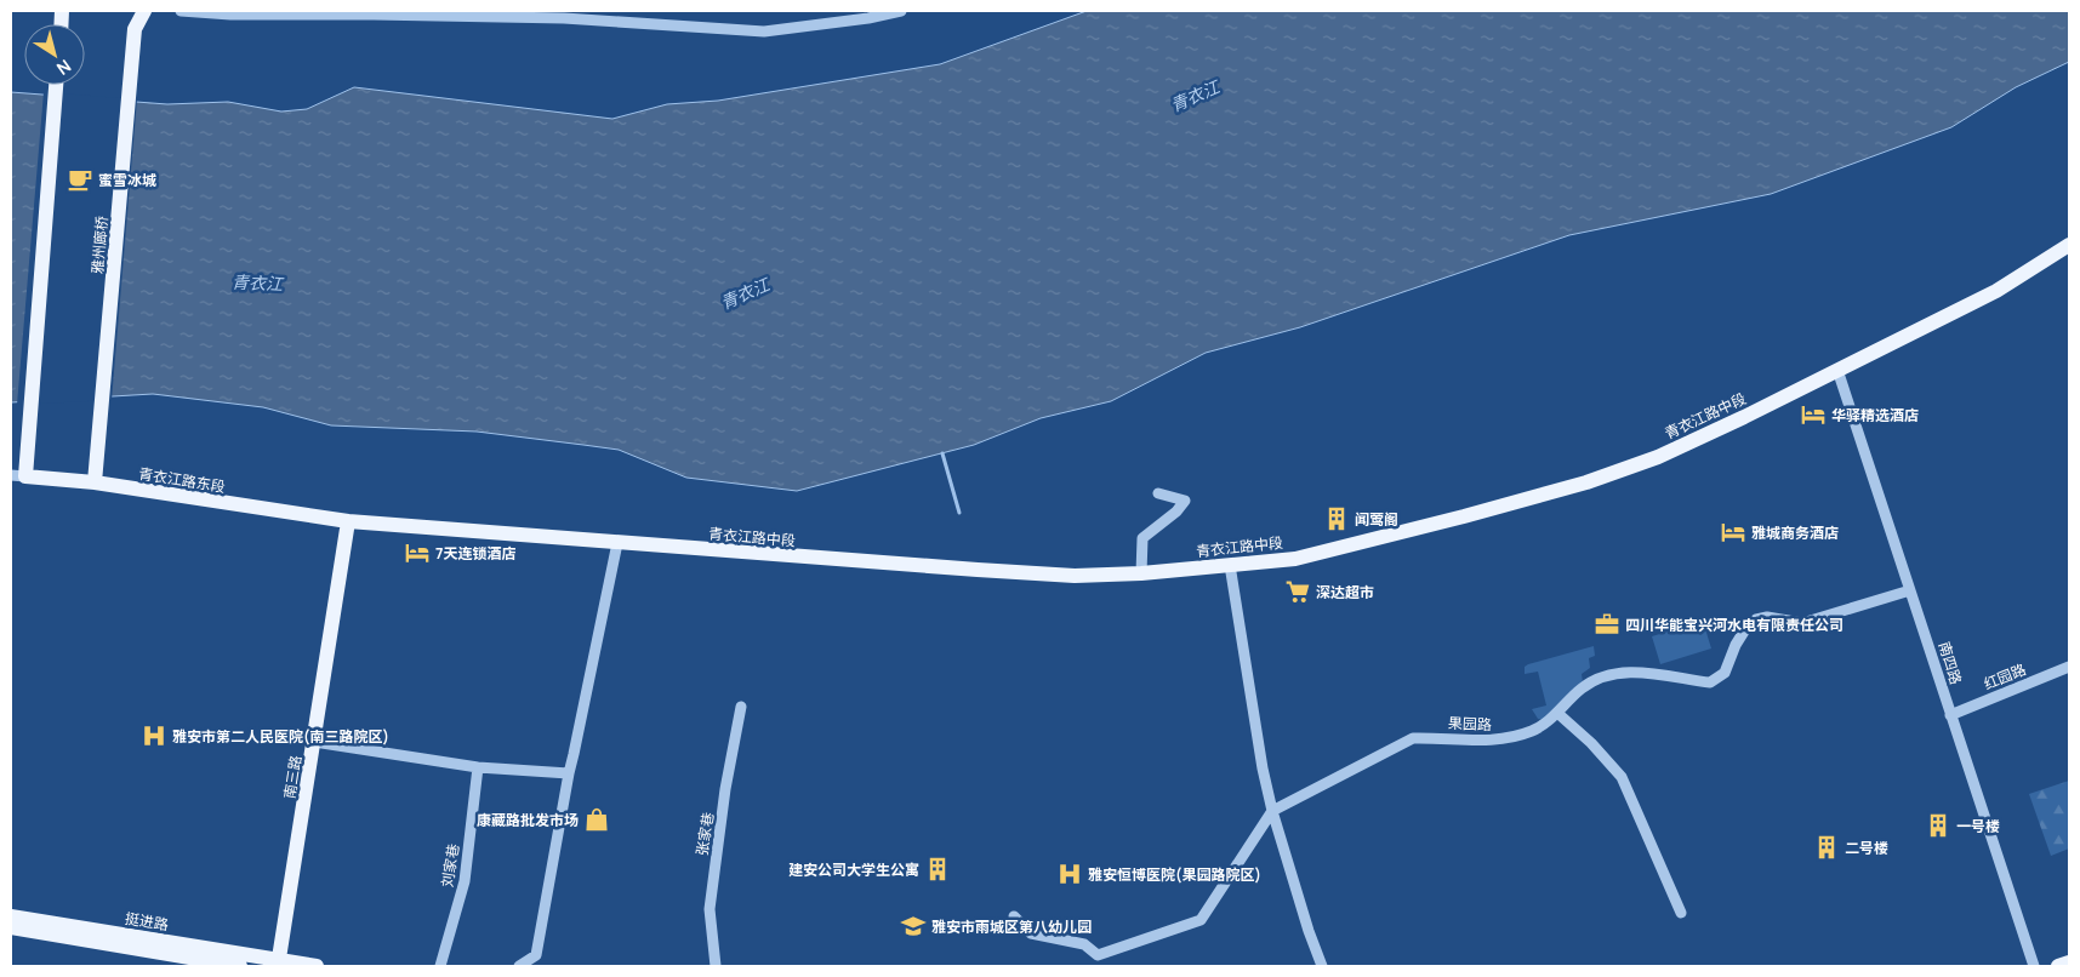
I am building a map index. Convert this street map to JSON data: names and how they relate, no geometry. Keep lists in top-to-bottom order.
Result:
{
  "streets": {
    "main road": [
      "雅州廊桥",
      "青衣江路中段",
      "青衣江路东段",
      "南三路",
      "挺进路"
    ],
    "street": [
      "南四路",
      "红园路",
      "果园路",
      "张家巷",
      "刘家巷"
    ]
  },
  "crossings": [
    ["雅州廊桥", "青衣江路东段"],
    ["青衣江路中段", "青衣江路东段"],
    ["青衣江路中段", "南四路"],
    ["青衣江路中段", "南三路"],
    ["青衣江路东段", "南三路"],
    ["南四路", "红园路"],
    ["南四路", "果园路"],
    ["南三路", "挺进路"]
  ],
  "water": ["青衣江"],
  "places": {
    "cafe": ["蜜雪冰城"],
    "hotel": ["华驿精选酒店", "雅城商务酒店", "7天连锁酒店"],
    "building": [
      "闻莺阁",
      "一号楼",
      "二号楼",
      "建安公司大学生公寓"
    ],
    "supermarket": ["深达超市"],
    "office": ["四川华能宝兴河水电有限责任公司"],
    "hospital": ["雅安市第二人民医院(南三路院区)", "雅安恒博医院(果园路院区)"],
    "shop": ["康藏路批发市场"],
    "school or university": ["雅安市雨城区第八幼儿园"]
  },
  "north": "bottom right"
}
